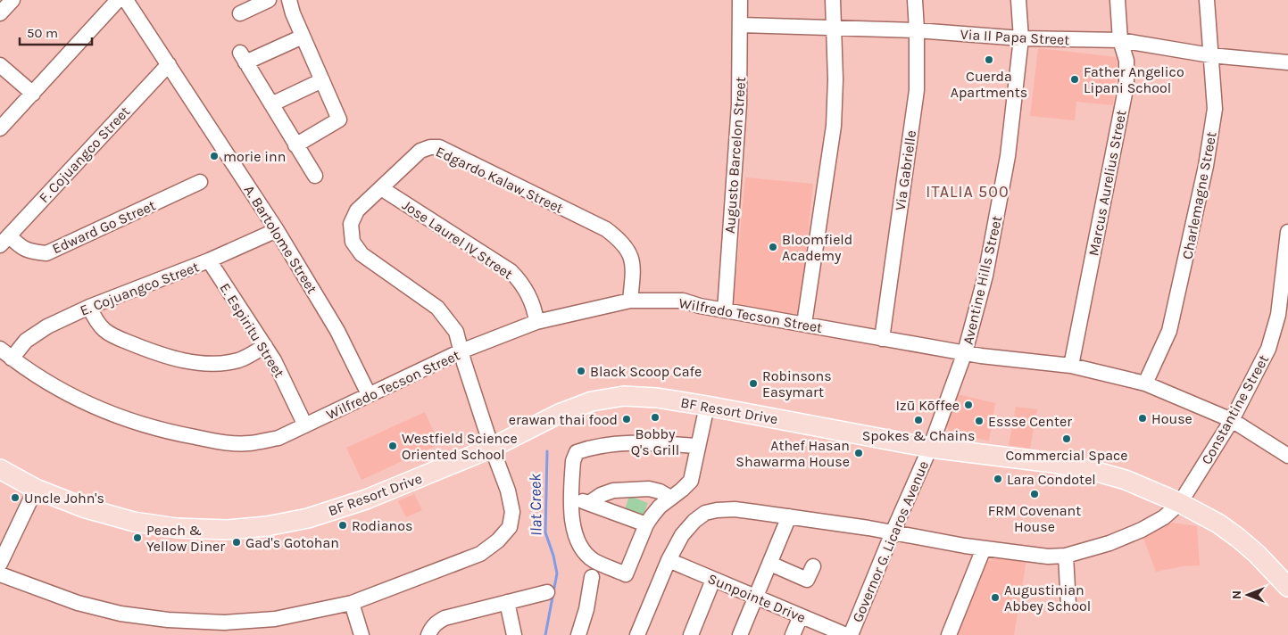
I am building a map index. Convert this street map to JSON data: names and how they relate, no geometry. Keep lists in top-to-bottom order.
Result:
{
  "streets": {
    "main road": ["BF Resort Drive"],
    "street": [
      "Via Il Papa Street",
      "F. Cojuangco Street",
      "Augusto Barcelon Street",
      "Via Gabrielle",
      "Edgardo Kalaw Street",
      "Marcus Aurelius Street",
      "Charlemagne Street",
      "Edward Go Street",
      "A. Bartolome Street",
      "Jose Laurel IV Street",
      "Aventine Hills Street",
      "E. Cojuangco Street",
      "Wilfredo Tecson Street",
      "E. Espiritu Street",
      "Constantine Street",
      "Governor G. Licaros Avenue",
      "Sunpointe Drive"
    ]
  },
  "crossings": [
    ["Via Il Papa Street", "Augusto Barcelon Street"],
    ["Via Il Papa Street", "Via Gabrielle"],
    ["Via Il Papa Street", "Marcus Aurelius Street"],
    ["Via Il Papa Street", "Charlemagne Street"],
    ["Via Il Papa Street", "Aventine Hills Street"],
    ["F. Cojuangco Street", "Edward Go Street"],
    ["F. Cojuangco Street", "A. Bartolome Street"],
    ["Augusto Barcelon Street", "Wilfredo Tecson Street"],
    ["Via Gabrielle", "Wilfredo Tecson Street"],
    ["Edgardo Kalaw Street", "Jose Laurel IV Street"],
    ["Edgardo Kalaw Street", "Wilfredo Tecson Street"],
    ["Edgardo Kalaw Street", "BF Resort Drive"],
    ["Marcus Aurelius Street", "Wilfredo Tecson Street"],
    ["Charlemagne Street", "Wilfredo Tecson Street"],
    ["A. Bartolome Street", "E. Cojuangco Street"],
    ["A. Bartolome Street", "Wilfredo Tecson Street"],
    ["Jose Laurel IV Street", "Wilfredo Tecson Street"],
    ["Aventine Hills Street", "Wilfredo Tecson Street"],
    ["Aventine Hills Street", "BF Resort Drive"],
    ["Aventine Hills Street", "Governor G. Licaros Avenue"],
    ["E. Cojuangco Street", "Wilfredo Tecson Street"],
    ["E. Cojuangco Street", "E. Espiritu Street"],
    ["Wilfredo Tecson Street", "E. Espiritu Street"],
    ["Wilfredo Tecson Street", "Constantine Street"],
    ["Constantine Street", "BF Resort Drive"],
    ["Constantine Street", "Governor G. Licaros Avenue"],
    ["Constantine Street", "Sunpointe Drive"],
    ["BF Resort Drive", "Governor G. Licaros Avenue"]
  ],
  "districts": ["ITALIA 500"],
  "water": ["Ilat Creek"],
  "places": [
    "Cuerda Apartments",
    "Father Angelico Lipani School",
    "morie inn",
    "Bloomfield Academy",
    "Black Scoop Cafe",
    "Robinsons Easymart",
    "Izū Kōffee",
    "Bobby Q's Grill",
    "House",
    "erawan thai food",
    "Spokes & Chains",
    "Essse Center",
    "Commercial Space",
    "Westfield Science Oriented School",
    "Athef Hasan Shawarma House",
    "Lara Condotel",
    "FRM Covenant House",
    "Uncle John's",
    "Rodianos",
    "Peach & Yellow Diner",
    "Gad's Gotohan",
    "Augustinian Abbey School"
  ],
  "scale_bar": "50 m",
  "north": "left"
}
